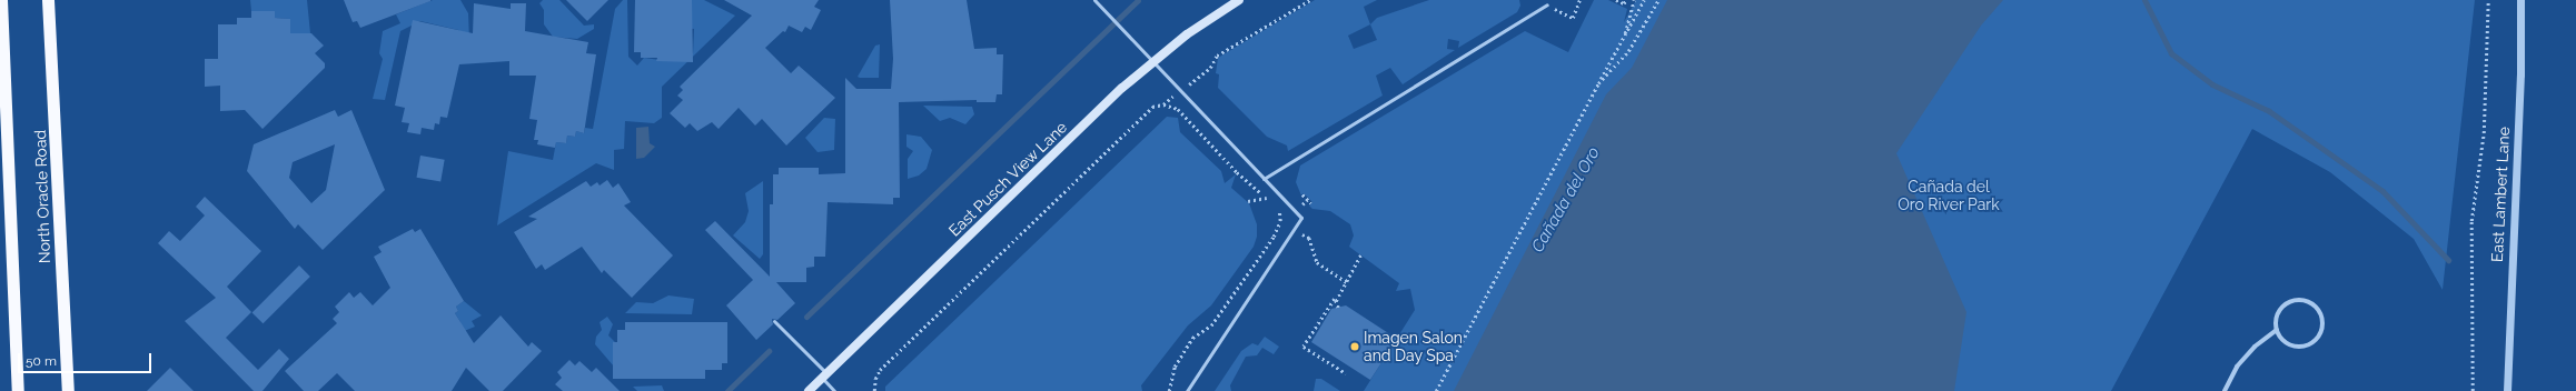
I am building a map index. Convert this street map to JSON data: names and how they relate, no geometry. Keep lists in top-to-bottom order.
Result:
{
  "streets": {
    "highway": ["North Oracle Road"],
    "main road": ["East Pusch View Lane"],
    "street": ["East Lambert Lane"]
  },
  "water": ["Cañada del Oro"],
  "parks": ["Cañada del Oro River Park"],
  "places": ["Imagen Salon and Day Spa"],
  "scale_bar": "50 m"
}
